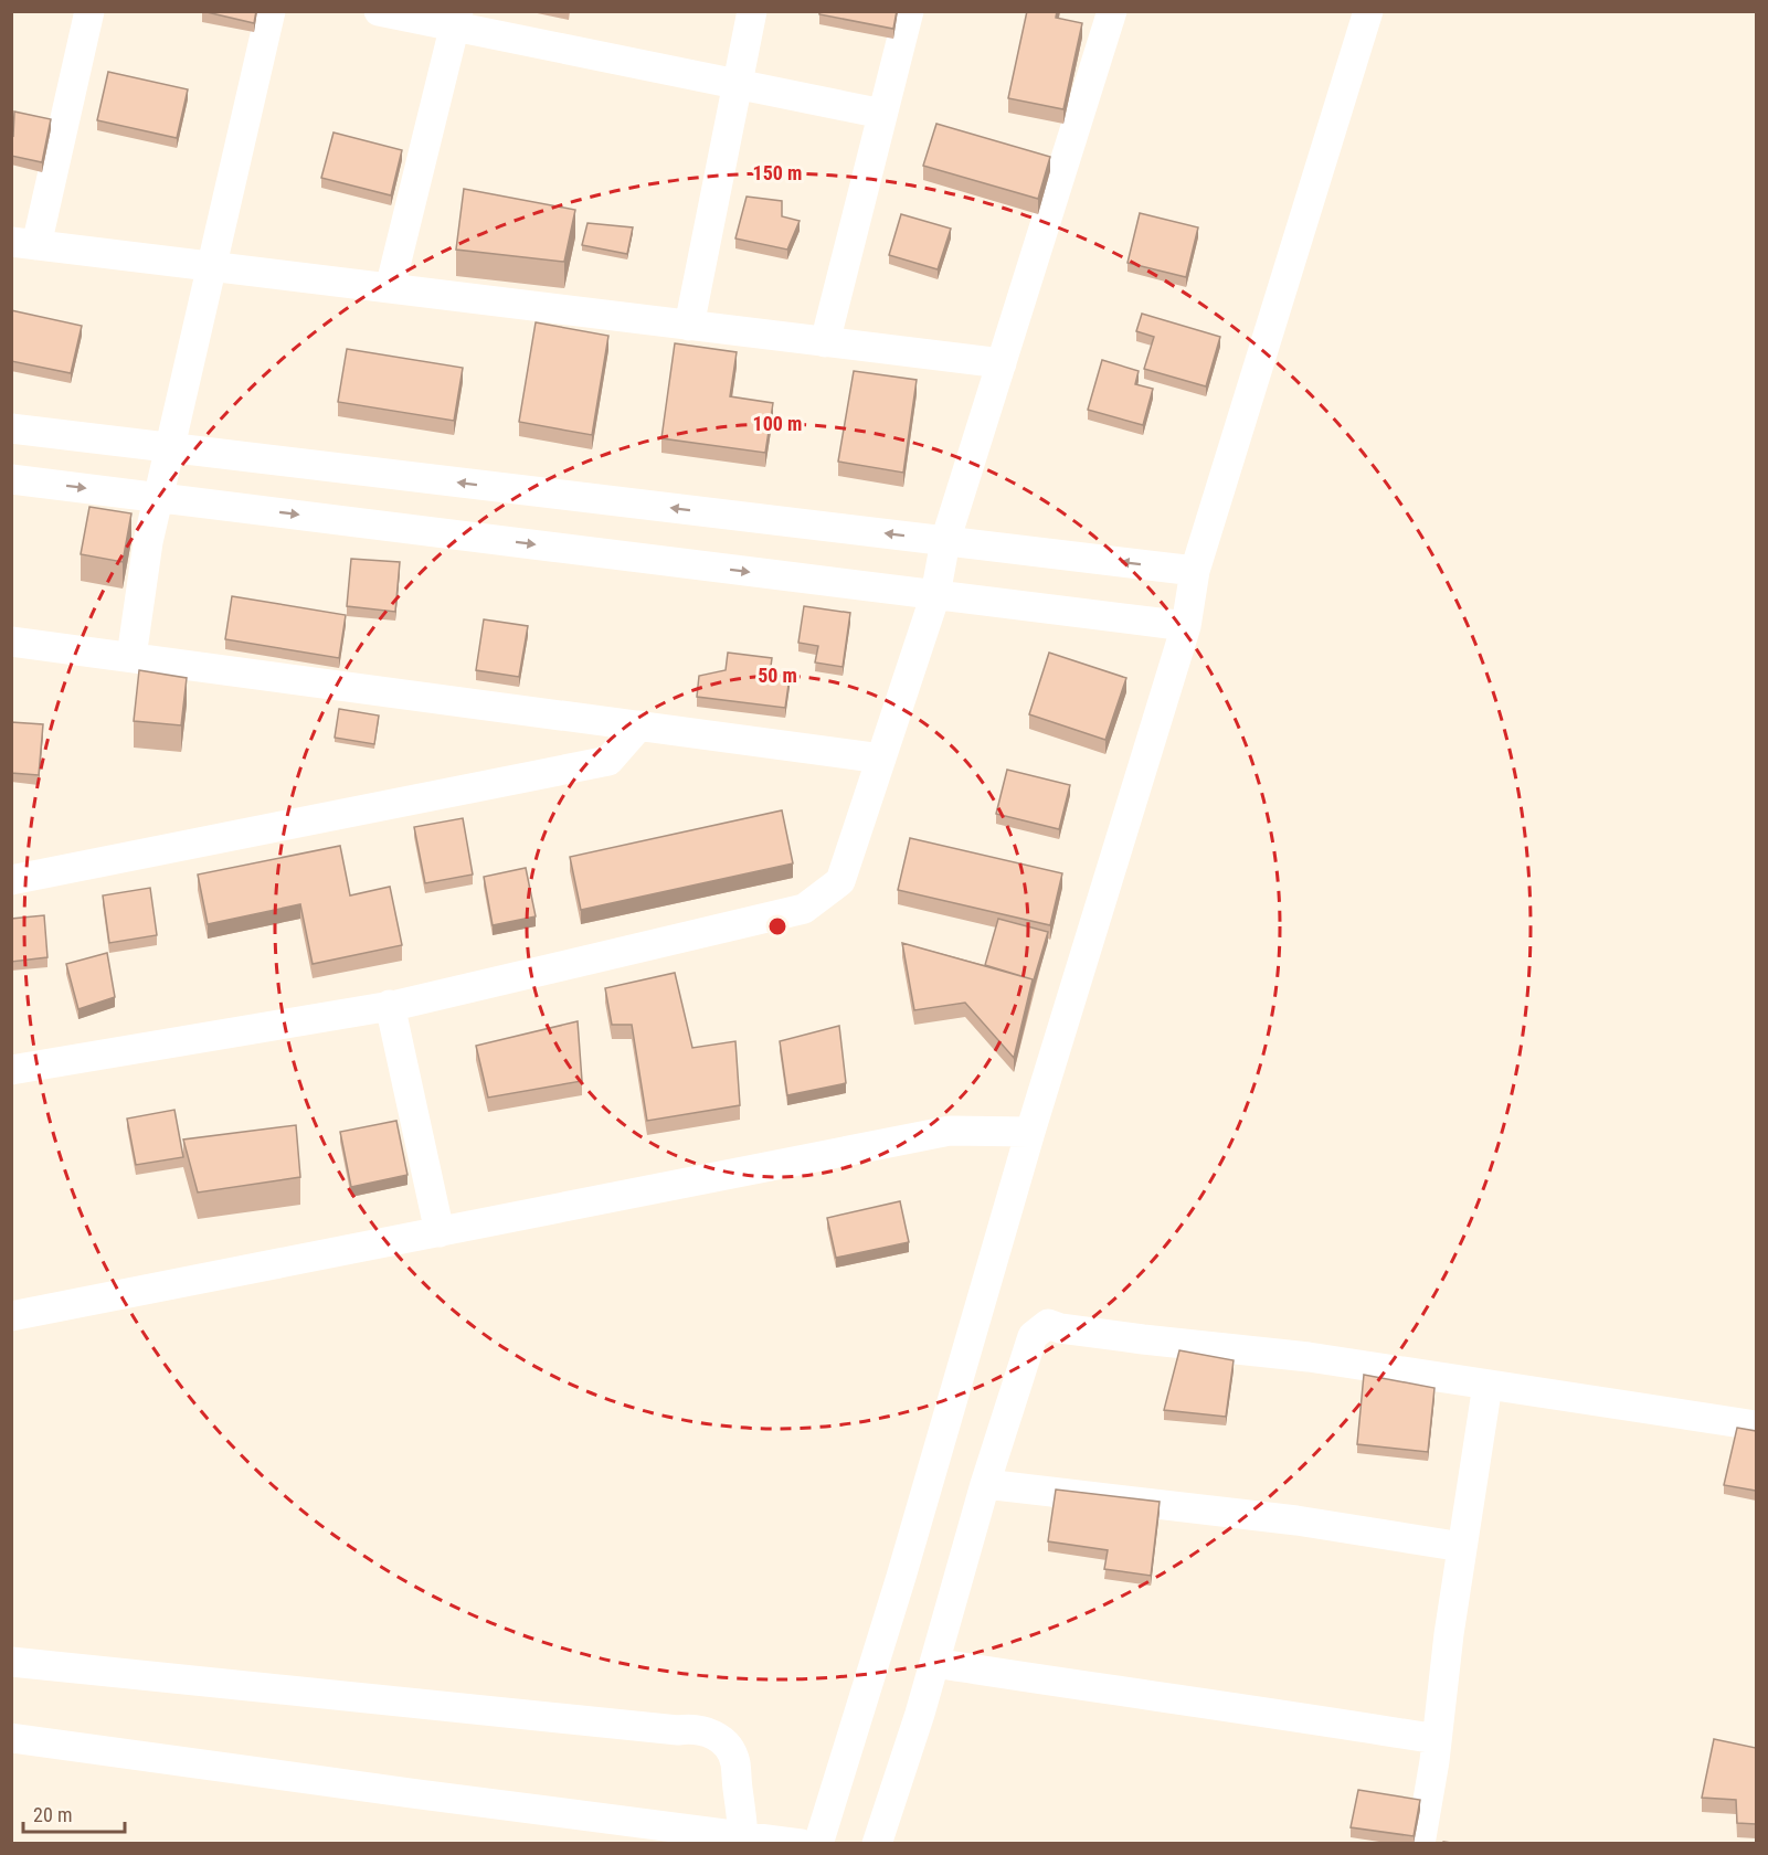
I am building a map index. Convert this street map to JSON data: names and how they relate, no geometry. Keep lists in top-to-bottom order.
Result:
{
  "scale_bar": "20 m",
  "rings": ["150 m", "100 m", "50 m"]
}
